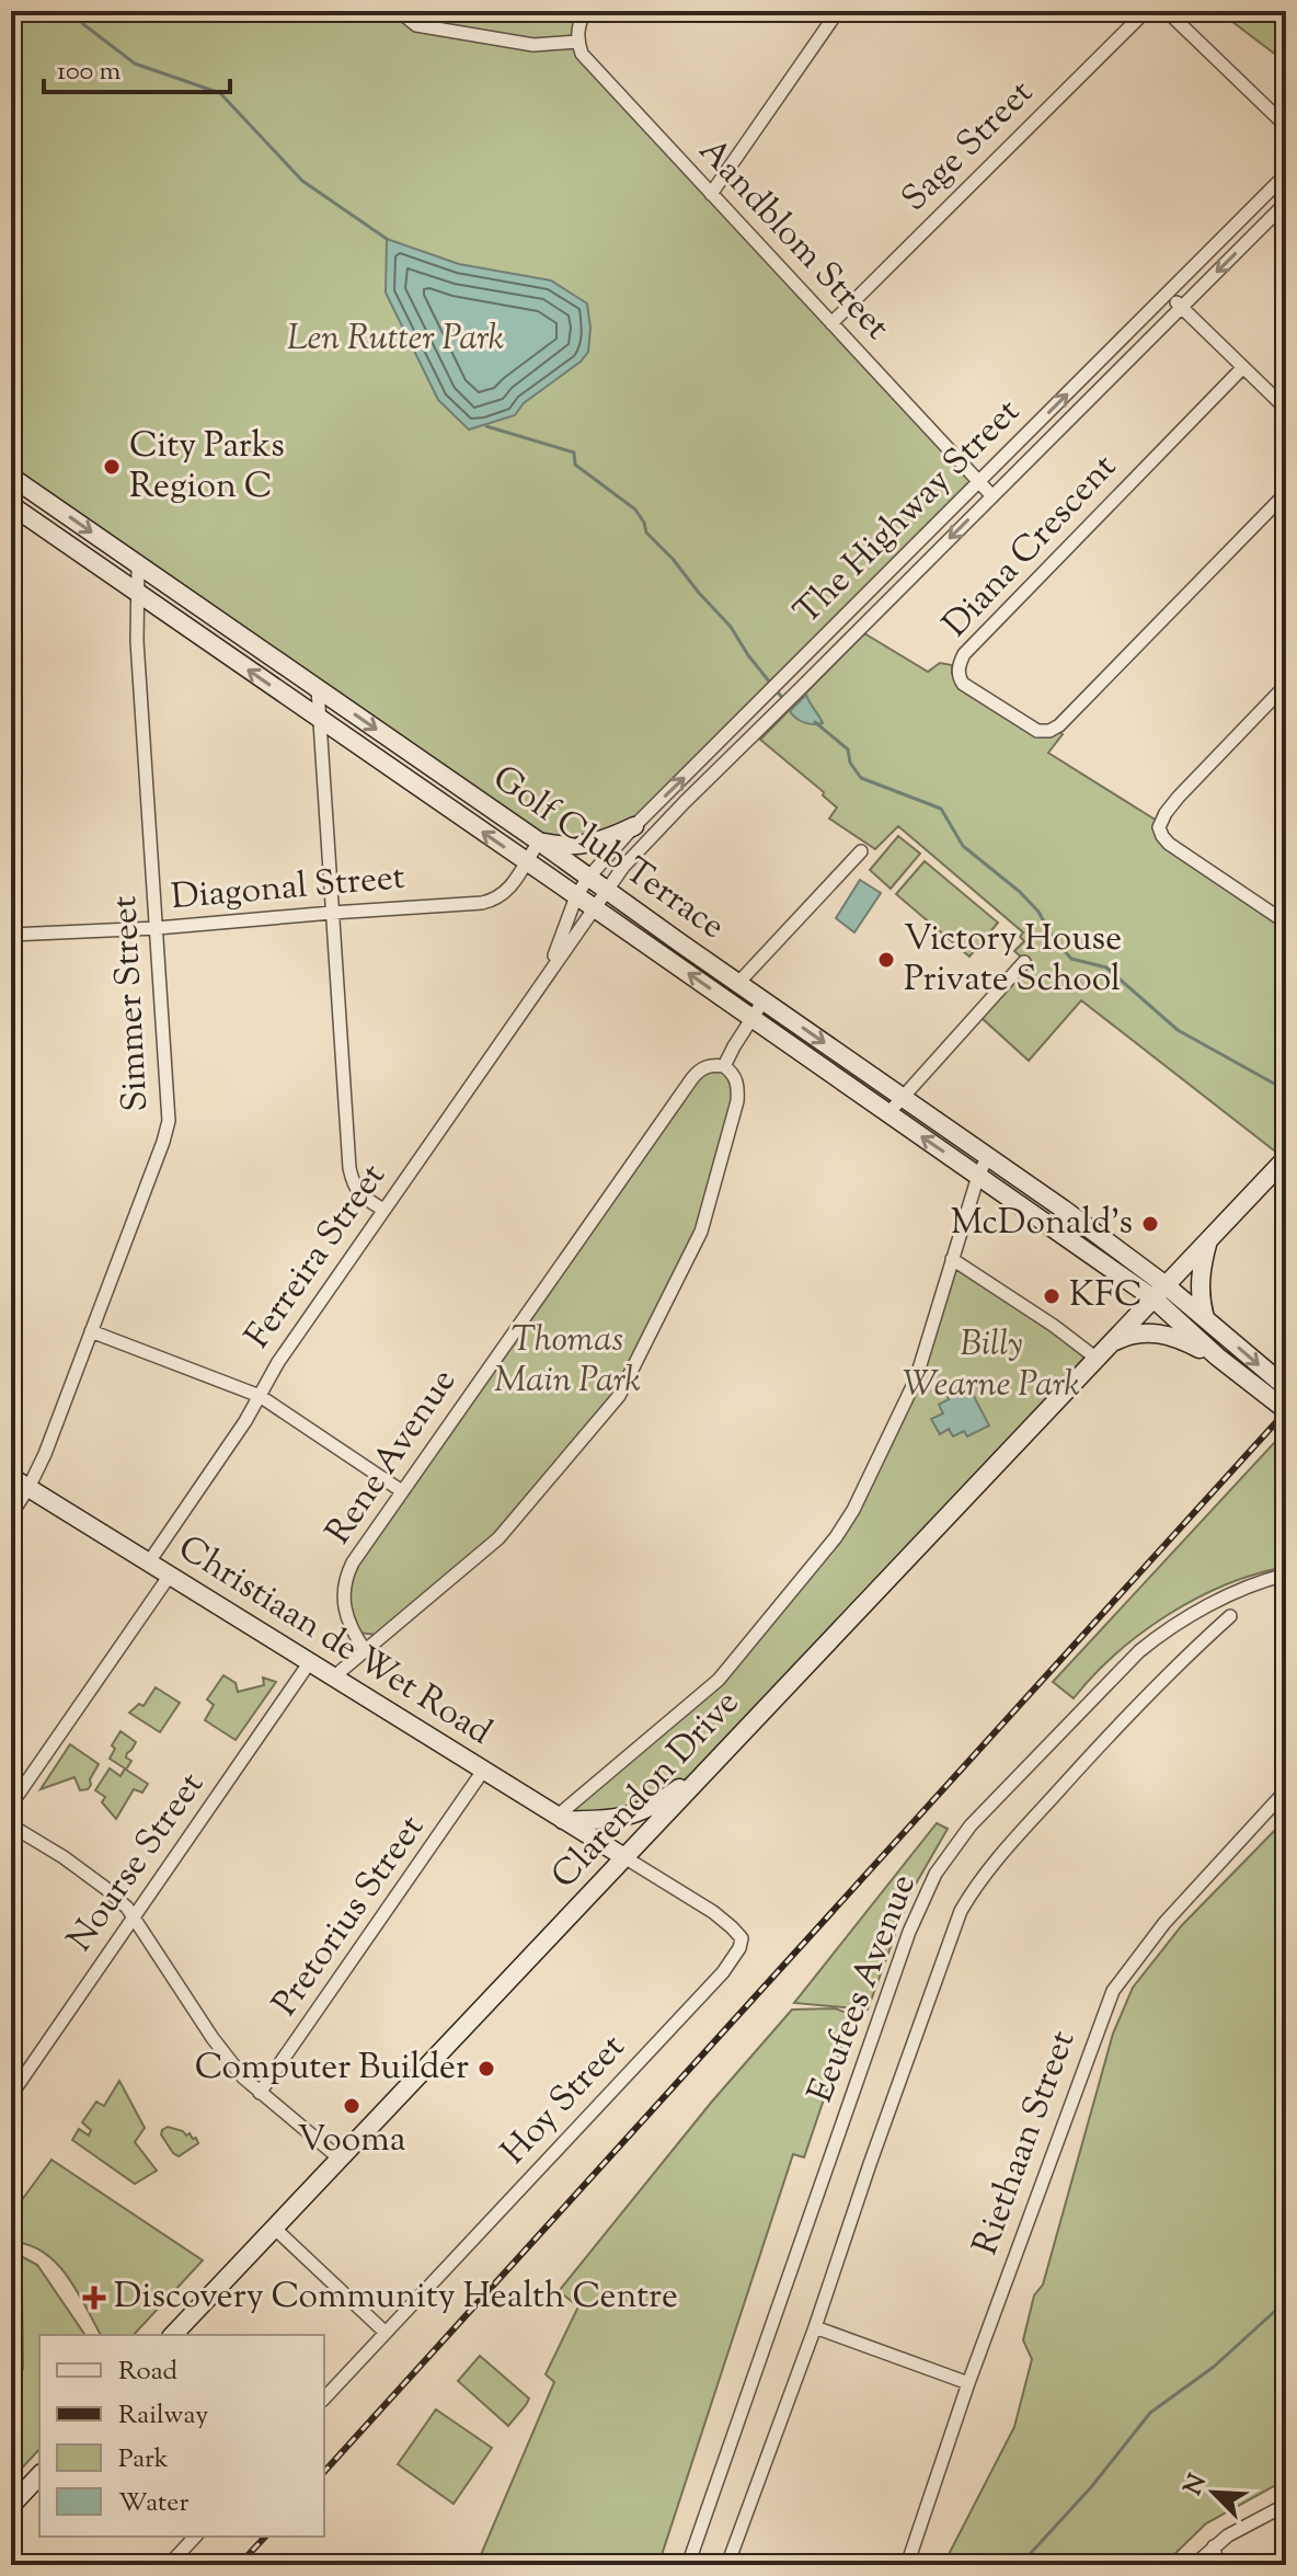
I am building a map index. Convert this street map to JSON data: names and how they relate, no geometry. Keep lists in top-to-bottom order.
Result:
{
  "streets": {
    "street": [
      "Sage Street",
      "Aandblom Street",
      "The Highway Street",
      "Diana Crescent",
      "Golf Club Terrace",
      "Diagonal Street",
      "Simmer Street",
      "Ferreira Street",
      "Rene Avenue",
      "Christiaan de Wet Road",
      "Clarendon Drive",
      "Nourse Street",
      "Pretorius Street",
      "Eeufees Avenue",
      "Hoy Street",
      "Riethaan Street"
    ]
  },
  "crossings": [
    ["Sage Street", "Aandblom Street"],
    ["Aandblom Street", "The Highway Street"],
    ["The Highway Street", "Golf Club Terrace"],
    ["The Highway Street", "Ferreira Street"],
    ["Golf Club Terrace", "Diagonal Street"],
    ["Golf Club Terrace", "Simmer Street"],
    ["Golf Club Terrace", "Ferreira Street"],
    ["Golf Club Terrace", "Clarendon Drive"],
    ["Diagonal Street", "Simmer Street"],
    ["Simmer Street", "Christiaan de Wet Road"],
    ["Ferreira Street", "Christiaan de Wet Road"],
    ["Christiaan de Wet Road", "Clarendon Drive"],
    ["Christiaan de Wet Road", "Nourse Street"],
    ["Christiaan de Wet Road", "Pretorius Street"],
    ["Christiaan de Wet Road", "Hoy Street"],
    ["Clarendon Drive", "Hoy Street"]
  ],
  "parks": ["Len Rutter Park", "Thomas Main Park", "Billy Wearne Park"],
  "places": {
    "other": [
      "City Parks Region C",
      "Victory House Private School",
      "McDonald's",
      "KFC",
      "Computer Builder",
      "Vooma"
    ],
    "health": ["Discovery Community Health Centre"]
  },
  "legend": [
    "Road",
    "Railway",
    "Park",
    "Water"
  ],
  "scale_bar": "100 m",
  "north": "top left"
}
